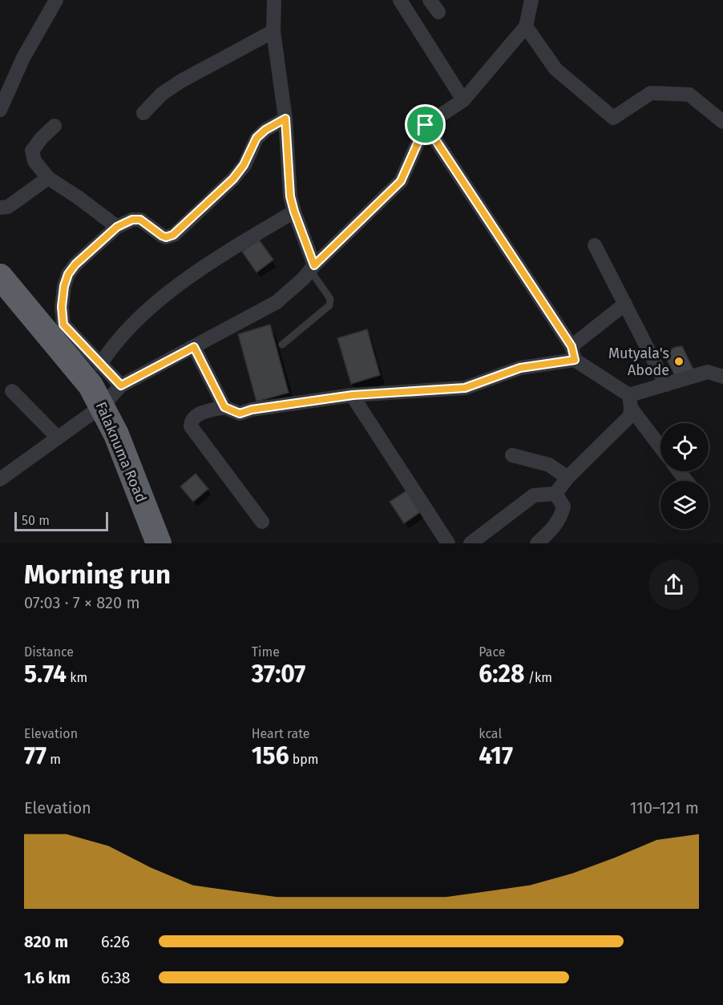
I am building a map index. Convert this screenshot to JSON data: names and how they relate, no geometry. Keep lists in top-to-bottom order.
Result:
{
  "streets": {
    "highway": ["Falaknuma Road"]
  },
  "places": ["Mutyala's Abode"],
  "scale_bar": "50 m",
  "page": {
    "scale": "50 m",
    "heading": ["Morning run", "07:03 · 7 × 820 m"],
    "stats": [
      ["Distance", "5.74 km"],
      ["Time", "37:07"],
      ["Pace", "6:28 /km"],
      ["Elevation", "77 m"],
      ["Heart rate", "156 bpm"],
      ["kcal", "417"]
    ],
    "chart": ["Elevation", "110–121 m"],
    "list": [
      {
        "name": "820 m",
        "note": "6:26"
      },
      {
        "name": "1.6 km",
        "note": "6:38"
      }
    ]
  }
}
